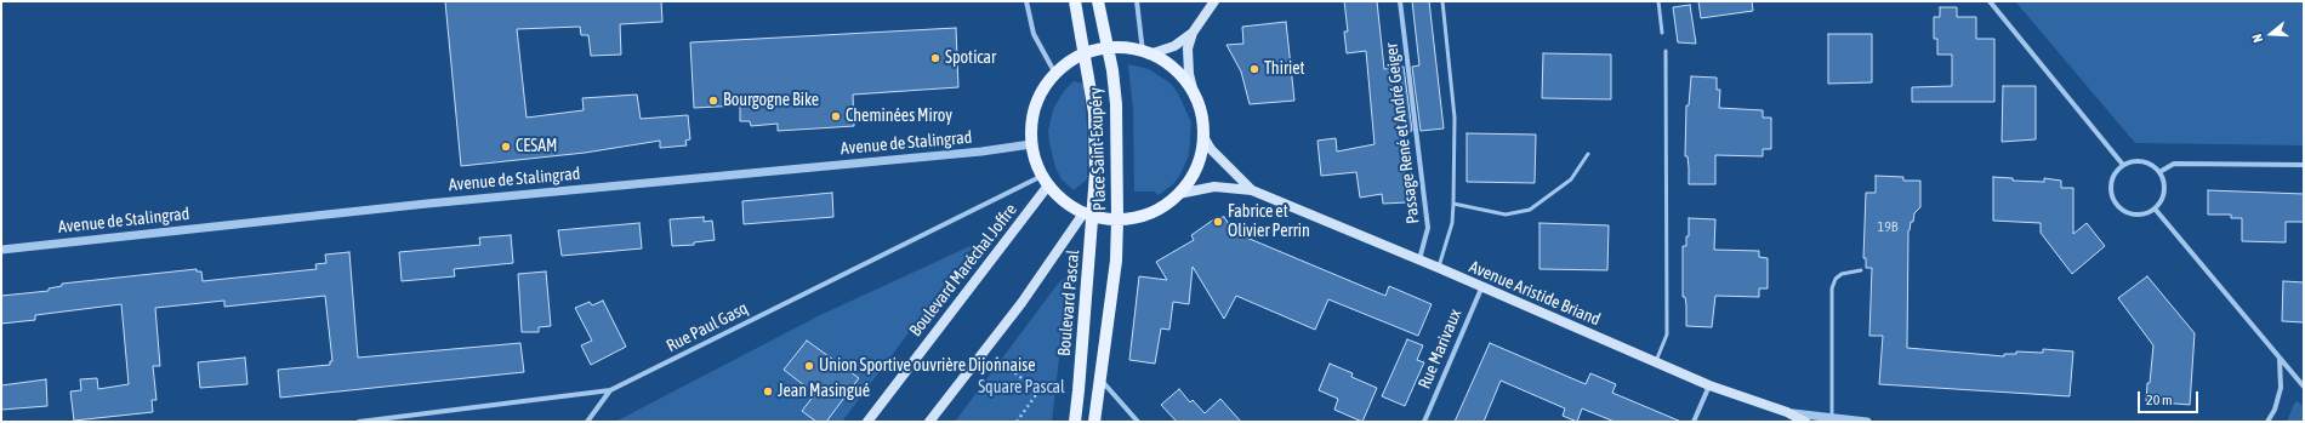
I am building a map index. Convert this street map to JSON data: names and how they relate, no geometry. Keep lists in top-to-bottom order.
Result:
{
  "streets": {
    "main road": [
      "Place Saint-Exupéry",
      "Boulevard Maréchal Joffre",
      "Avenue Aristide Briand",
      "Boulevard Pascal"
    ],
    "street": [
      "Passage René et André Geiger",
      "Avenue de Stalingrad",
      "Rue Paul Gasq",
      "Rue Marivaux"
    ]
  },
  "crossings": [
    ["Passage René et André Geiger", "Avenue Aristide Briand"],
    ["Avenue de Stalingrad", "Place Saint-Exupéry"],
    ["Place Saint-Exupéry", "Boulevard Maréchal Joffre"],
    ["Place Saint-Exupéry", "Avenue Aristide Briand"],
    ["Place Saint-Exupéry", "Boulevard Pascal"],
    ["Place Saint-Exupéry", "Rue Paul Gasq"],
    ["Boulevard Maréchal Joffre", "Rue Paul Gasq"],
    ["Avenue Aristide Briand", "Rue Marivaux"]
  ],
  "parks": ["Square Pascal"],
  "places": [
    "Spoticar",
    "Thiriet",
    "Bourgogne Bike",
    "Cheminées Miroy",
    "CESAM",
    "Fabrice et Olivier Perrin",
    "Union Sportive ouvrière Dijonnaise",
    "Jean Masingué"
  ],
  "house_numbers": ["19B"],
  "scale_bar": "20 m",
  "north": "left"
}
